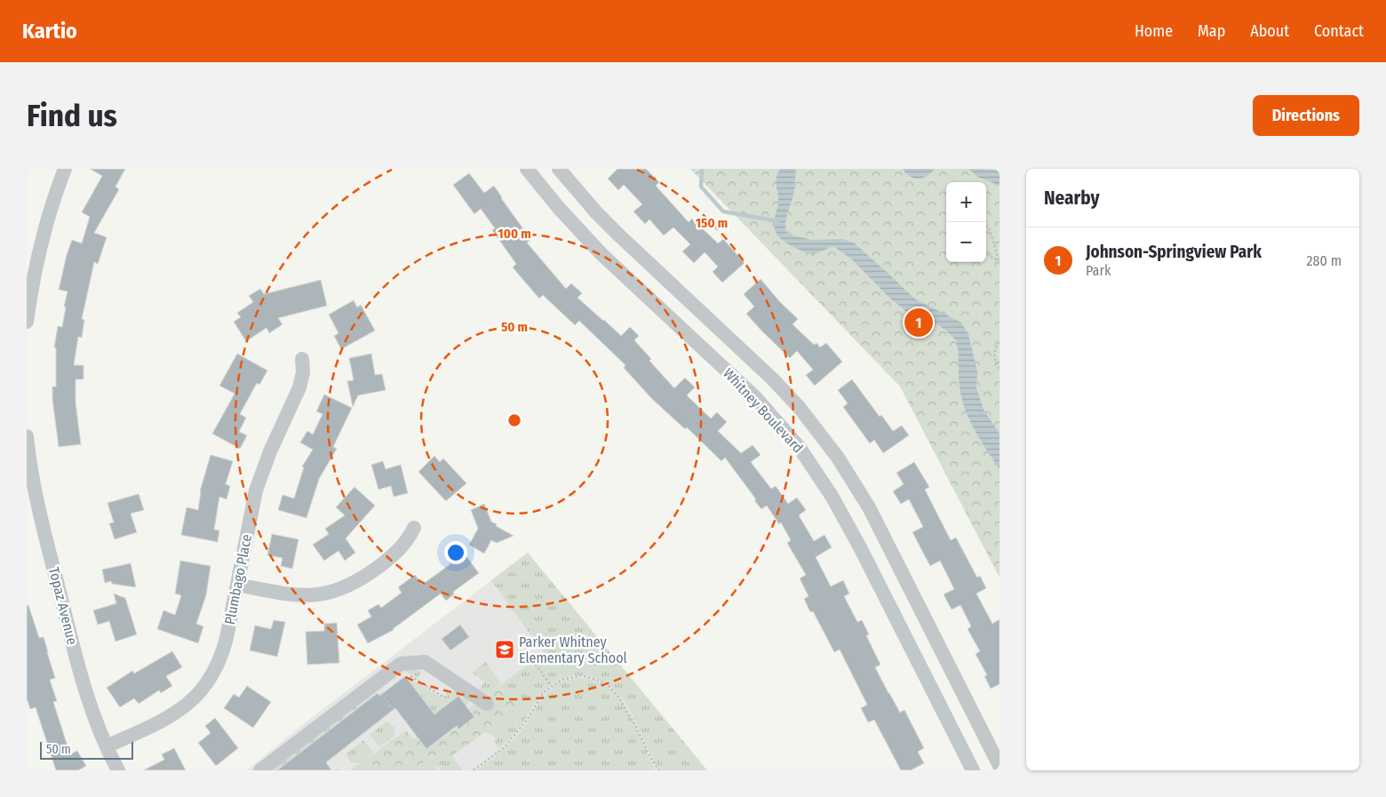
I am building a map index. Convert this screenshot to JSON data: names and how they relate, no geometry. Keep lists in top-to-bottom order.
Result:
{
  "streets": {
    "street": ["Whitney Boulevard", "Plumbago Place", "Topaz Avenue"]
  },
  "crossings": [
    ["Plumbago Place", "Topaz Avenue"]
  ],
  "places": {
    "school or university": ["Parker Whitney Elementary School"]
  },
  "scale_bar": "50 m",
  "page": {
    "header": "Kartio",
    "nav": [
      "Home",
      "Map",
      "About",
      "Contact"
    ],
    "buttons": "Directions",
    "title": "Find us",
    "heading": "Nearby",
    "map_buttons": ["+", "−"],
    "list": [
      {
        "mark": "1",
        "name": "Johnson-Springview Park",
        "note": "Park",
        "value": "280 m"
      }
    ],
    "pins": "1",
    "scale": "50 m"
  },
  "rings": ["150 m", "100 m", "50 m"]
}
